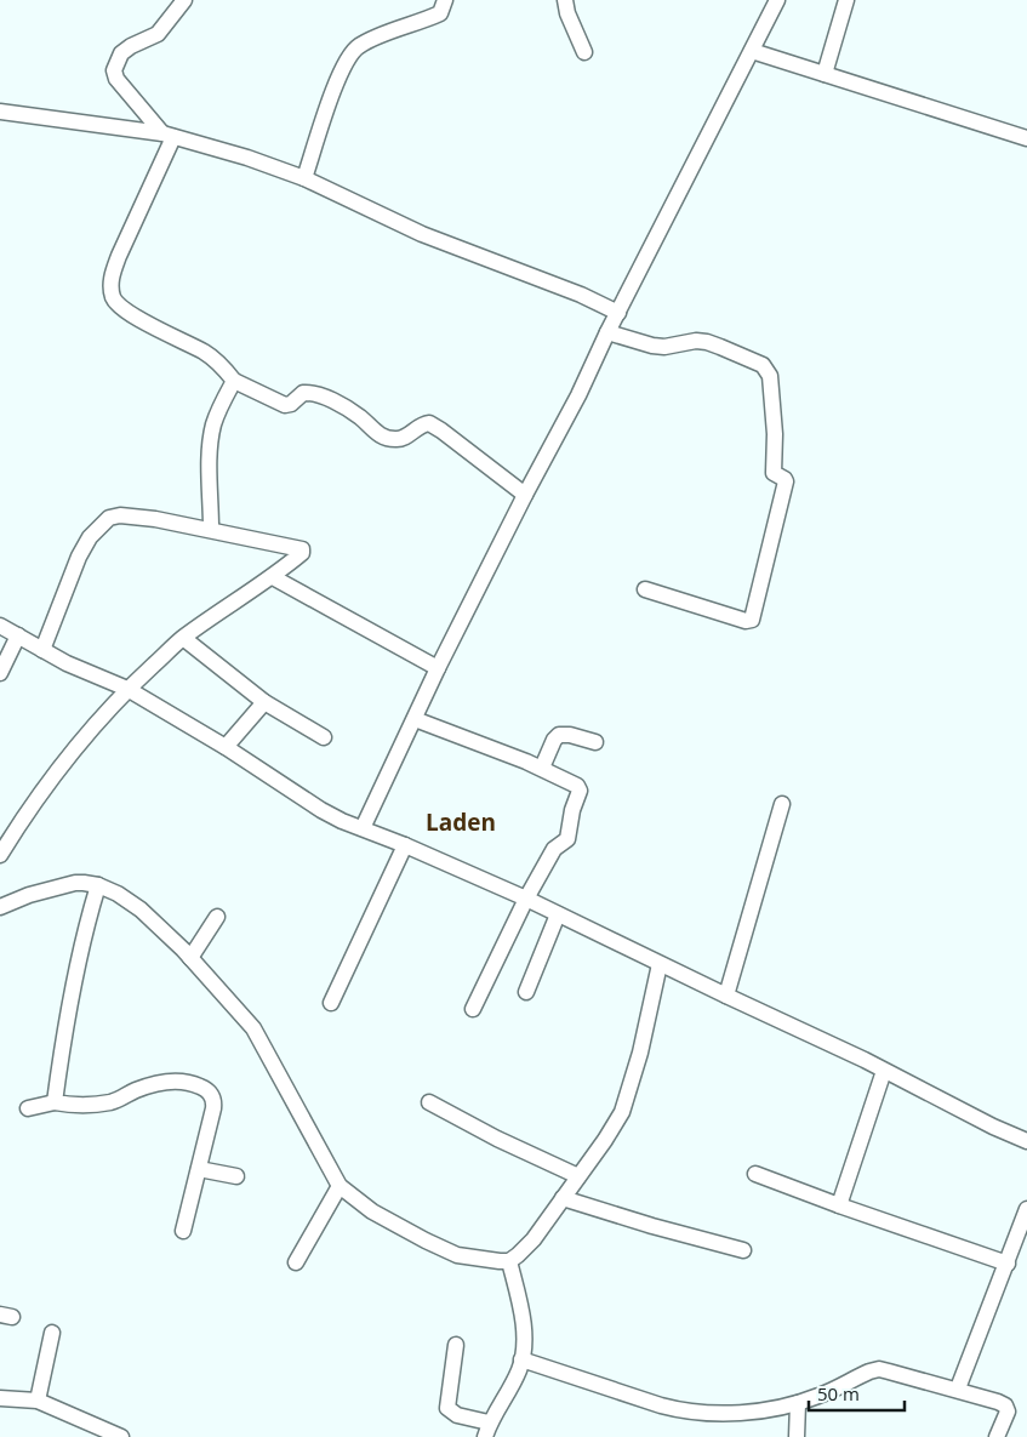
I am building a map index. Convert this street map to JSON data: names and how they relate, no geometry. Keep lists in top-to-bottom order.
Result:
{
  "districts": ["Laden"],
  "scale_bar": "50 m"
}
